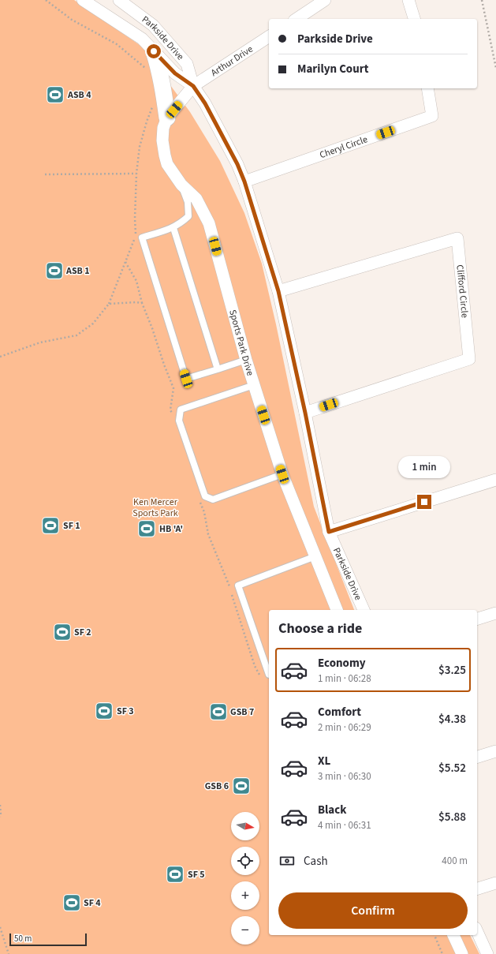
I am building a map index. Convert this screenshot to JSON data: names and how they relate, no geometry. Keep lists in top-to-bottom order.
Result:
{
  "streets": {
    "street": [
      "Parkside Drive",
      "Arthur Drive",
      "Cheryl Circle",
      "Clifford Circle",
      "Sports Park Drive"
    ]
  },
  "crossings": [
    ["Parkside Drive", "Arthur Drive"],
    ["Parkside Drive", "Cheryl Circle"],
    ["Parkside Drive", "Clifford Circle"],
    ["Parkside Drive", "Sports Park Drive"],
    ["Arthur Drive", "Sports Park Drive"]
  ],
  "parks": ["Ken Mercer Sports Park"],
  "places": {
    "sports": [
      "ASB 4",
      "ASB 1",
      "SF 1",
      "HB 'A'",
      "SF 2",
      "SF 3",
      "GSB 7",
      "GSB 6",
      "SF 5",
      "SF 4"
    ]
  },
  "scale_bar": "50 m",
  "north": "right",
  "page": {
    "banner": ["Parkside Drive", "Marilyn Court"],
    "bubble": "1 min",
    "heading": "Choose a ride",
    "list": [
      {
        "name": "Economy",
        "note": "1 min · 06:28",
        "value": "$3.25"
      },
      {
        "name": "Comfort",
        "note": "2 min · 06:29",
        "value": "$4.38"
      },
      {
        "name": "XL",
        "note": "3 min · 06:30",
        "value": "$5.52"
      },
      {
        "name": "Black",
        "note": "4 min · 06:31",
        "value": "$5.88"
      }
    ],
    "map_buttons": ["+", "−"],
    "pay": ["Cash", "400 m"],
    "buttons": "Confirm",
    "scale": "50 m"
  }
}
